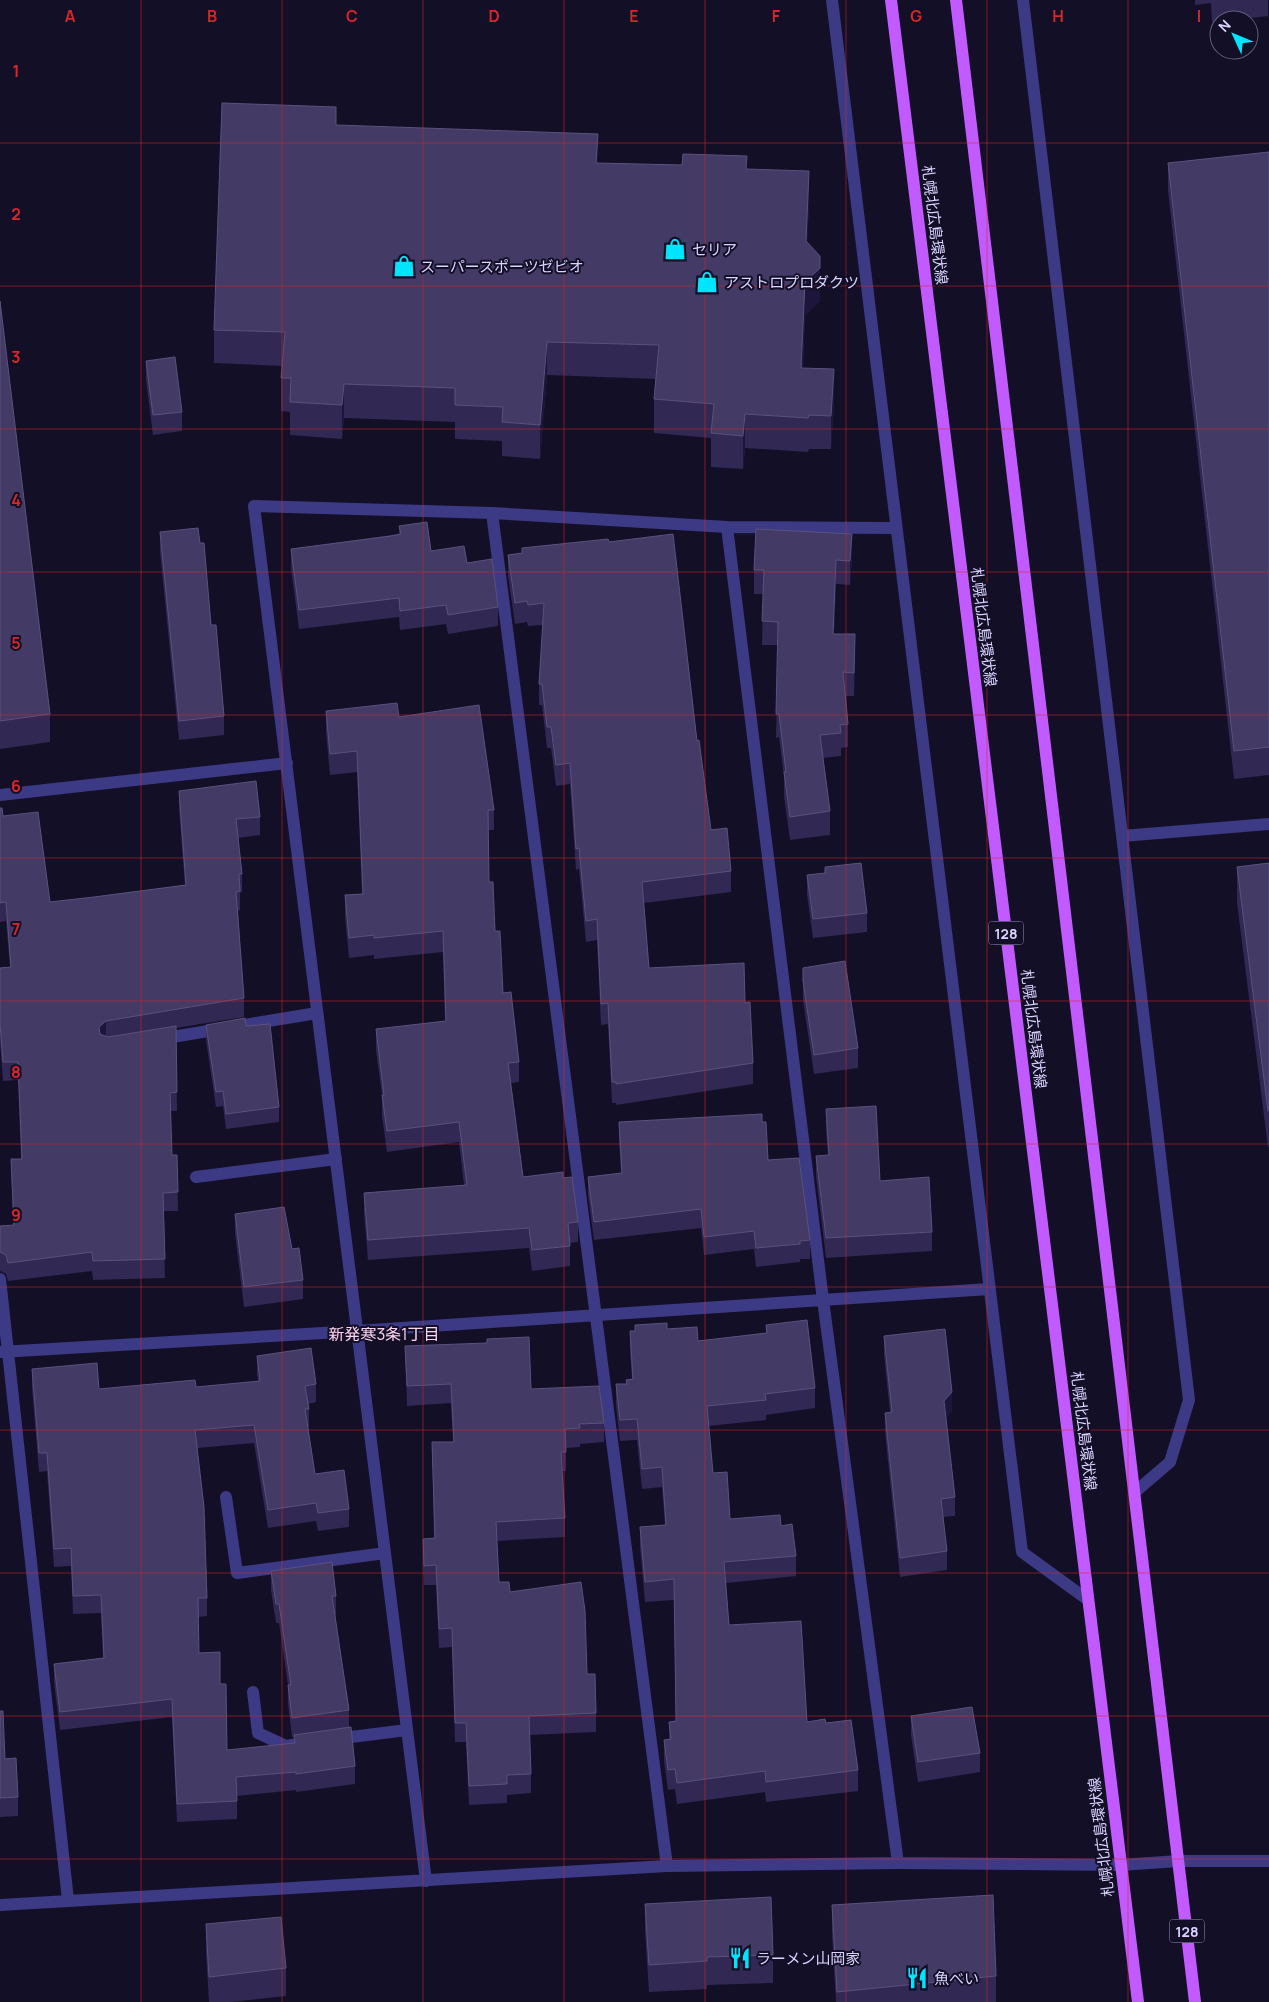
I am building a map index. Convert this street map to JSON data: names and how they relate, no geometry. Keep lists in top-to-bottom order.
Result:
{
  "streets": {
    "main road": ["札幌北広島環状線", "128"]
  },
  "districts": ["新発寒3条1丁目"],
  "places": {
    "shop": ["セリア", "スーパースポーツゼビオ", "アストロプロダクツ"],
    "restaurant": ["ラーメン山岡家", "魚べい"]
  },
  "north": "top left",
  "grid": {
    "columns": [
      "A",
      "B",
      "C",
      "D",
      "E",
      "F",
      "G",
      "H",
      "I"
    ],
    "rows": [
      "1",
      "2",
      "3",
      "4",
      "5",
      "6",
      "7",
      "8",
      "9"
    ]
  }
}
